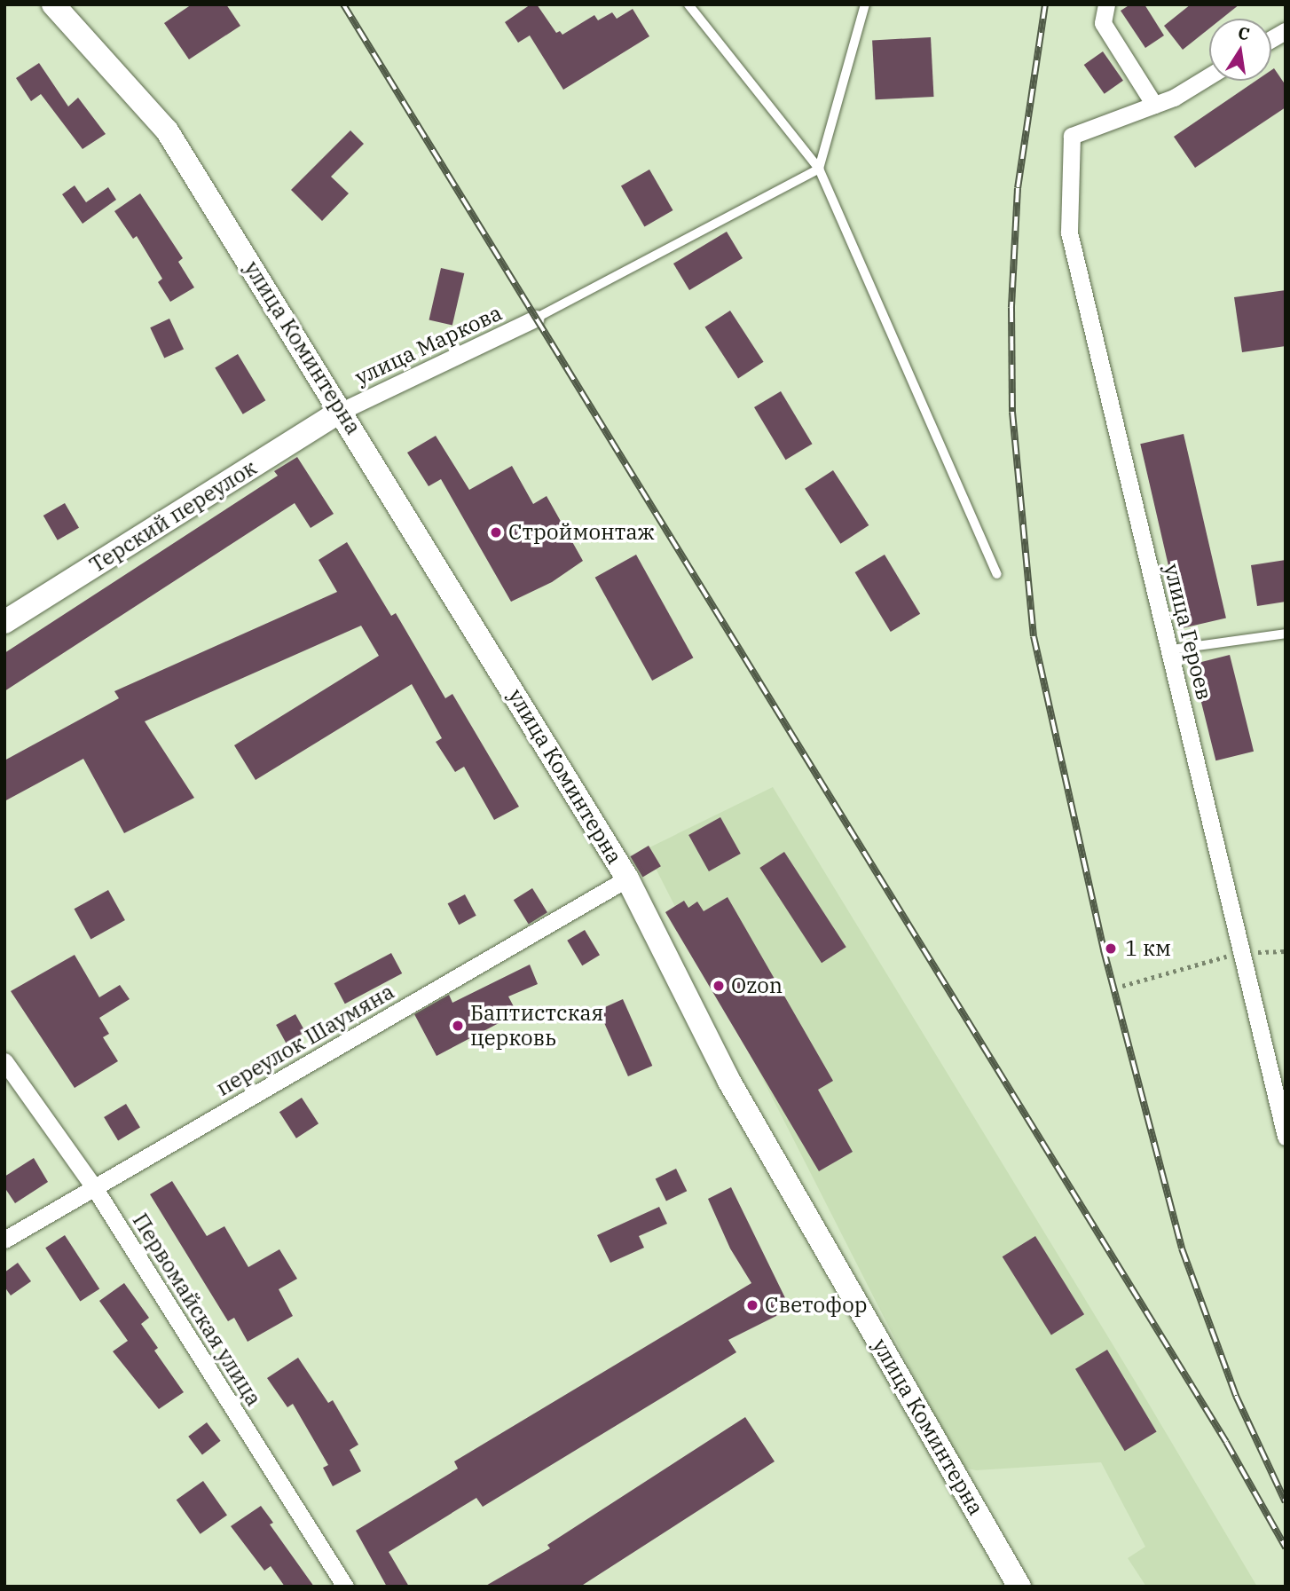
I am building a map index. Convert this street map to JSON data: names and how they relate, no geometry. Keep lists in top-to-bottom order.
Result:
{
  "streets": {
    "street": [
      "улица Маркова",
      "улица Коминтерна",
      "Терский переулок",
      "улица Героев",
      "переулок Шаумяна",
      "Первомайская улица"
    ]
  },
  "crossings": [
    ["улица Маркова", "улица Коминтерна"],
    ["улица Маркова", "Терский переулок"],
    ["улица Коминтерна", "Терский переулок"],
    ["улица Коминтерна", "переулок Шаумяна"],
    ["переулок Шаумяна", "Первомайская улица"]
  ],
  "places": [
    "Строймонтаж",
    "1 км",
    "Ozon",
    "Баптистская церковь",
    "Светофор"
  ],
  "north": "top"
}
